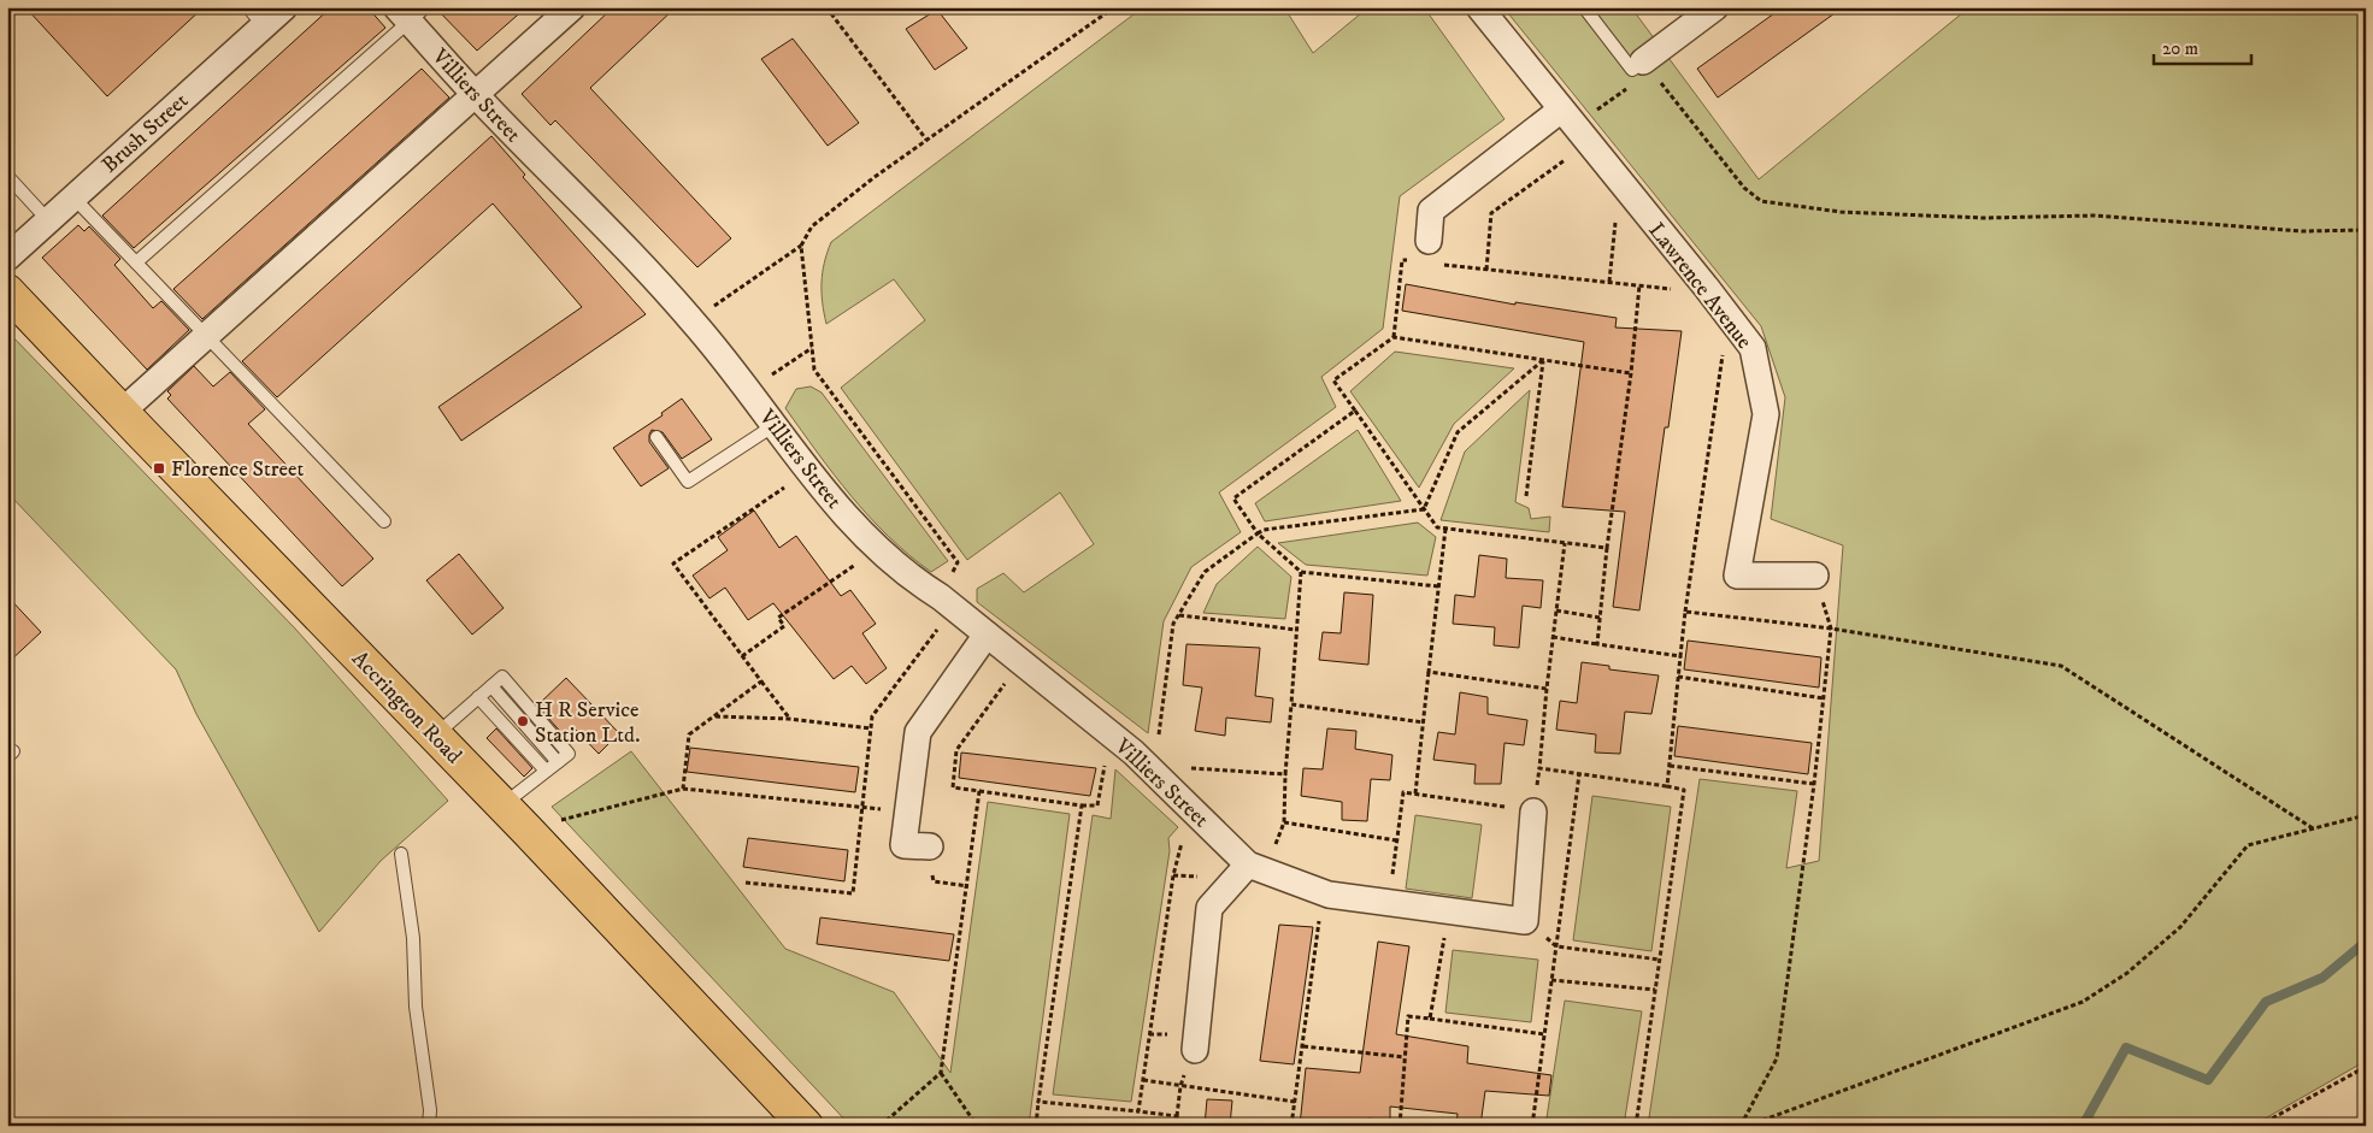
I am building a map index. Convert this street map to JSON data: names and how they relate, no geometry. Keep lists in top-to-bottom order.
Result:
{
  "streets": {
    "main road": ["Accrington Road"],
    "street": ["Villiers Street", "Brush Street", "Lawrence Avenue"]
  },
  "places": {
    "transit": ["Florence Street"],
    "other": ["H R Service Station Ltd."]
  },
  "scale_bar": "20 m"
}
